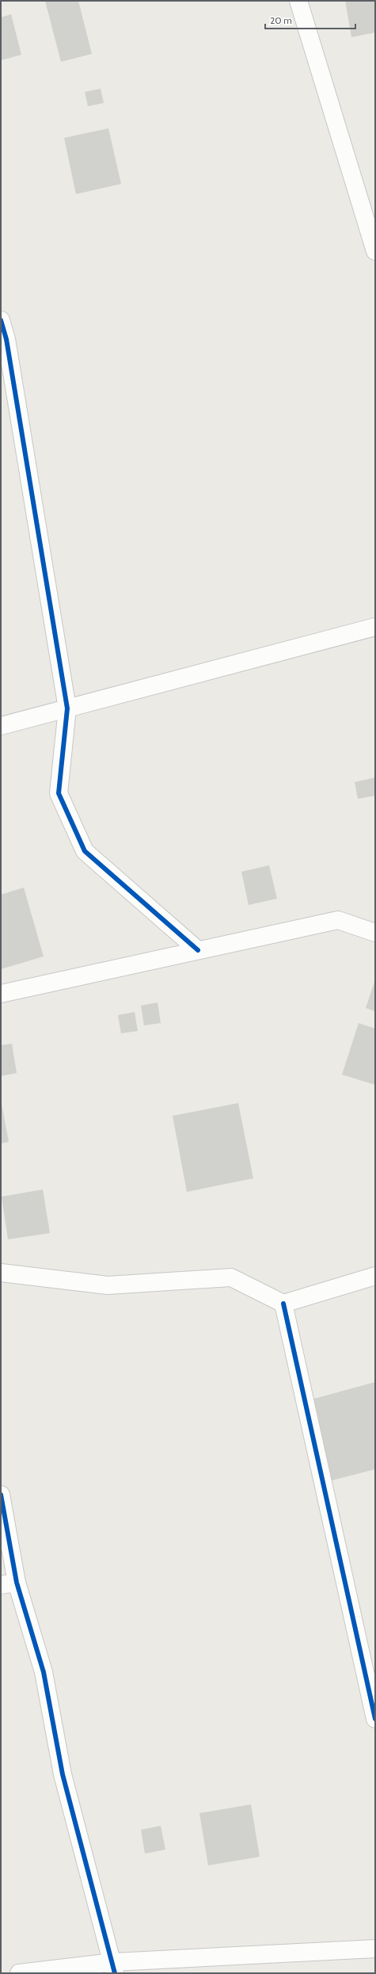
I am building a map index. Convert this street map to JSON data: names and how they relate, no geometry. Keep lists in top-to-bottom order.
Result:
{
  "scale_bar": "20 m"
}
